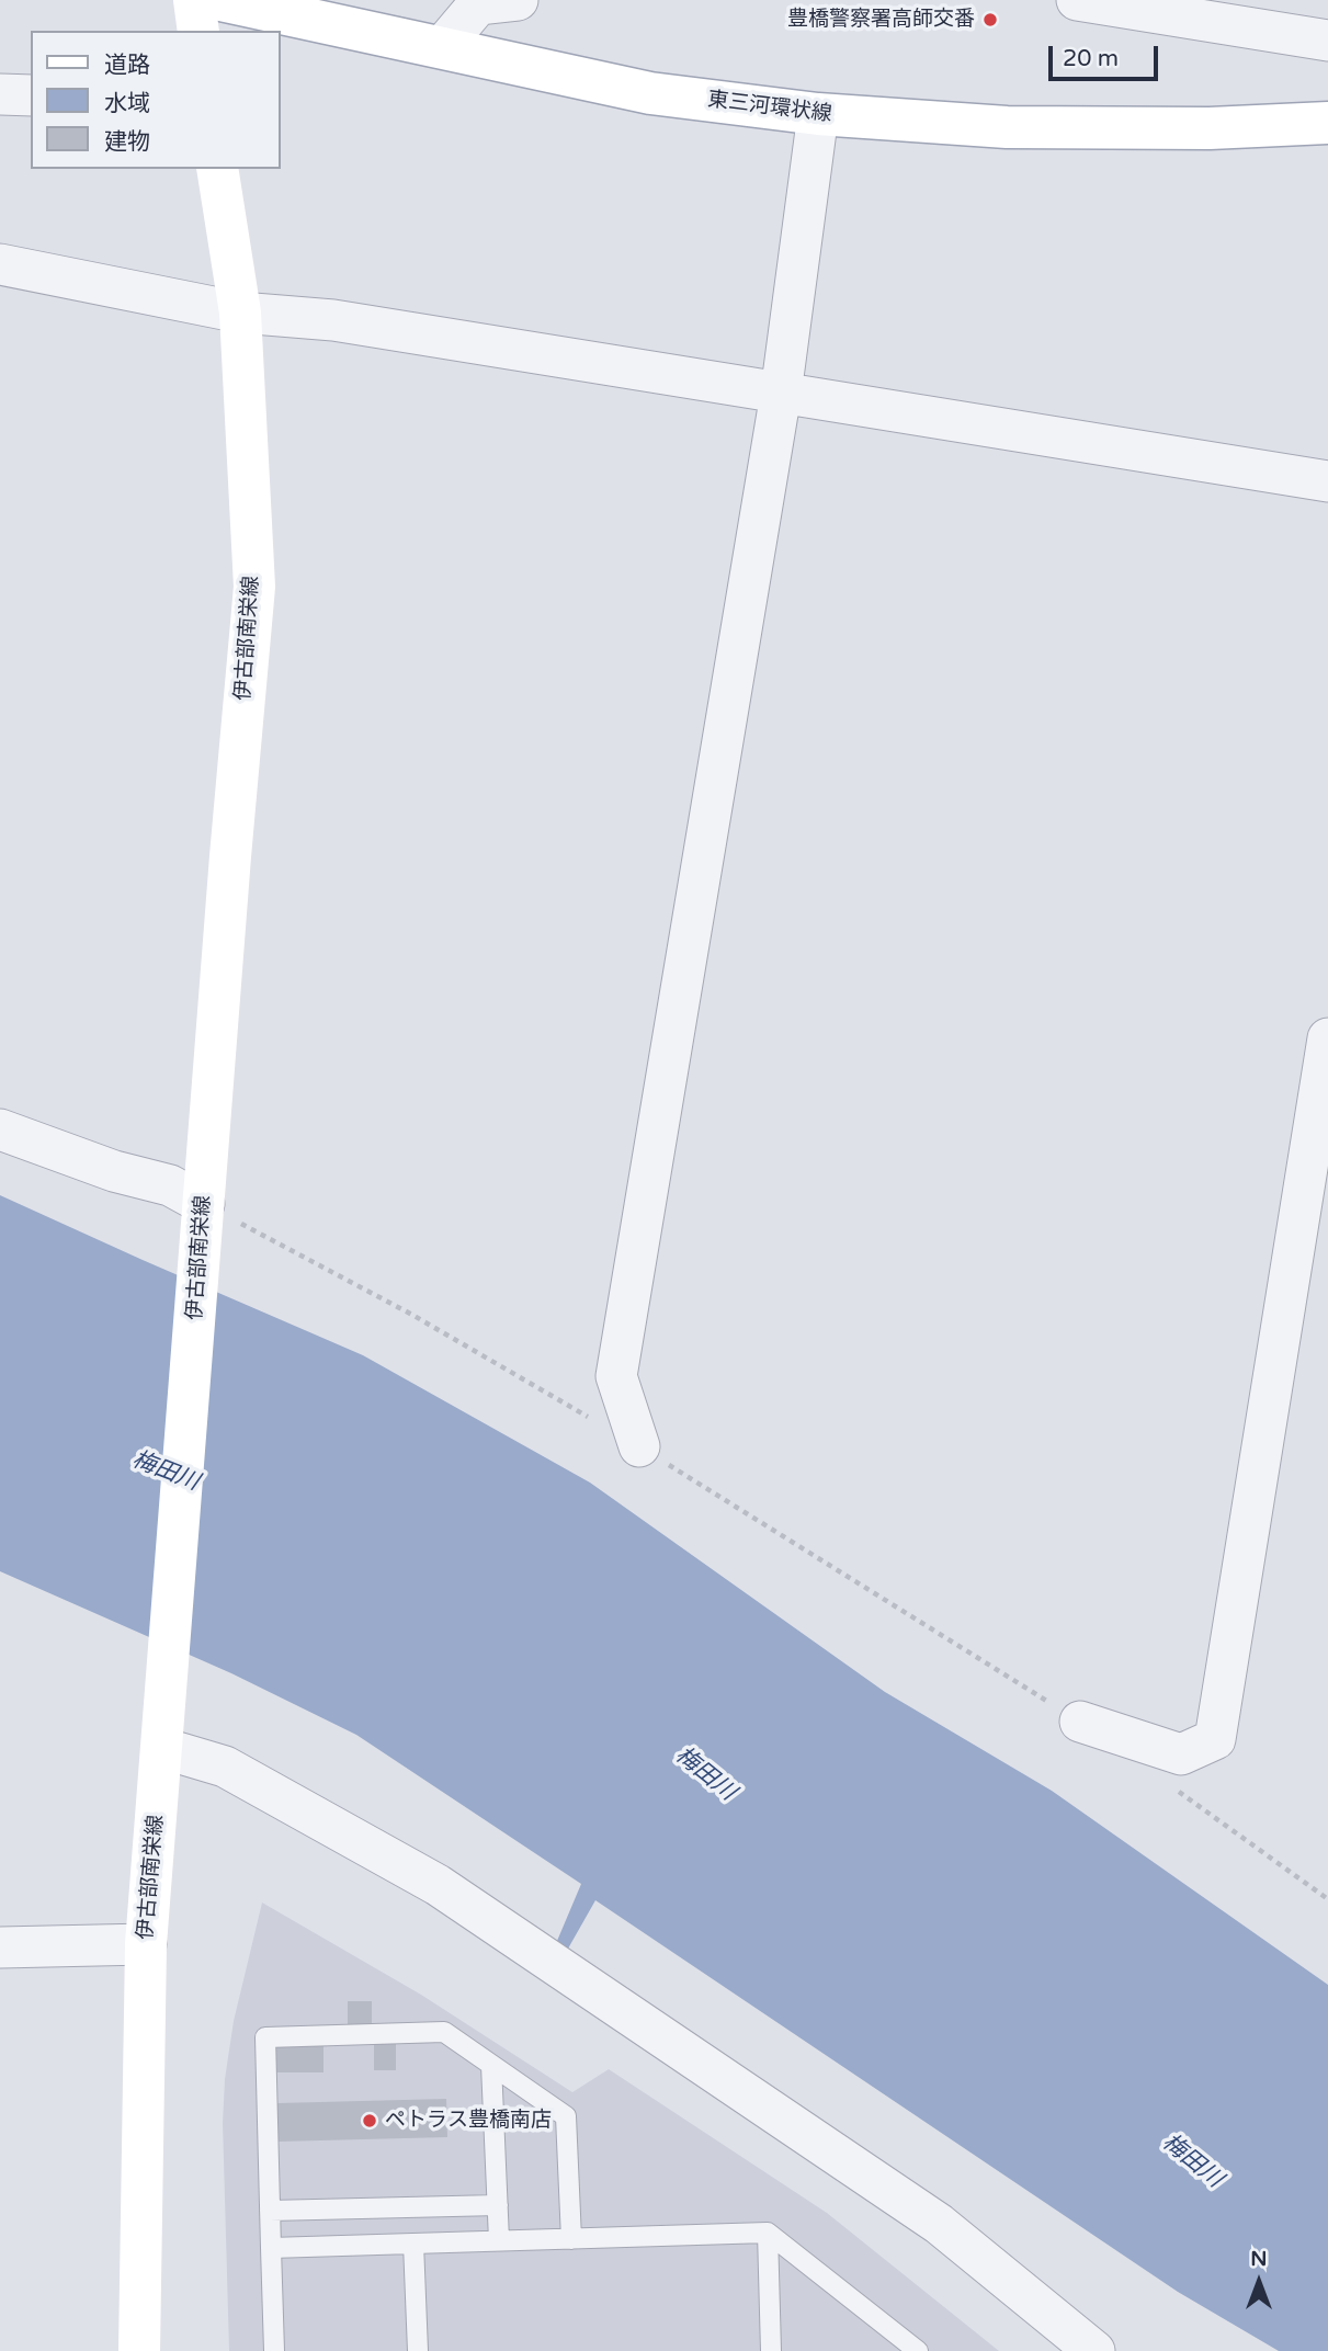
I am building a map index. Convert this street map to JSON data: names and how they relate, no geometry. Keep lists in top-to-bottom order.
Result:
{
  "streets": {
    "main road": ["東三河環状線", "伊古部南栄線"]
  },
  "water": ["梅田川"],
  "places": ["豊橋警察署高師交番", "ペトラス豊橋南店"],
  "legend": ["道路", "水域", "建物"],
  "scale_bar": "20 m",
  "north": "top"
}
